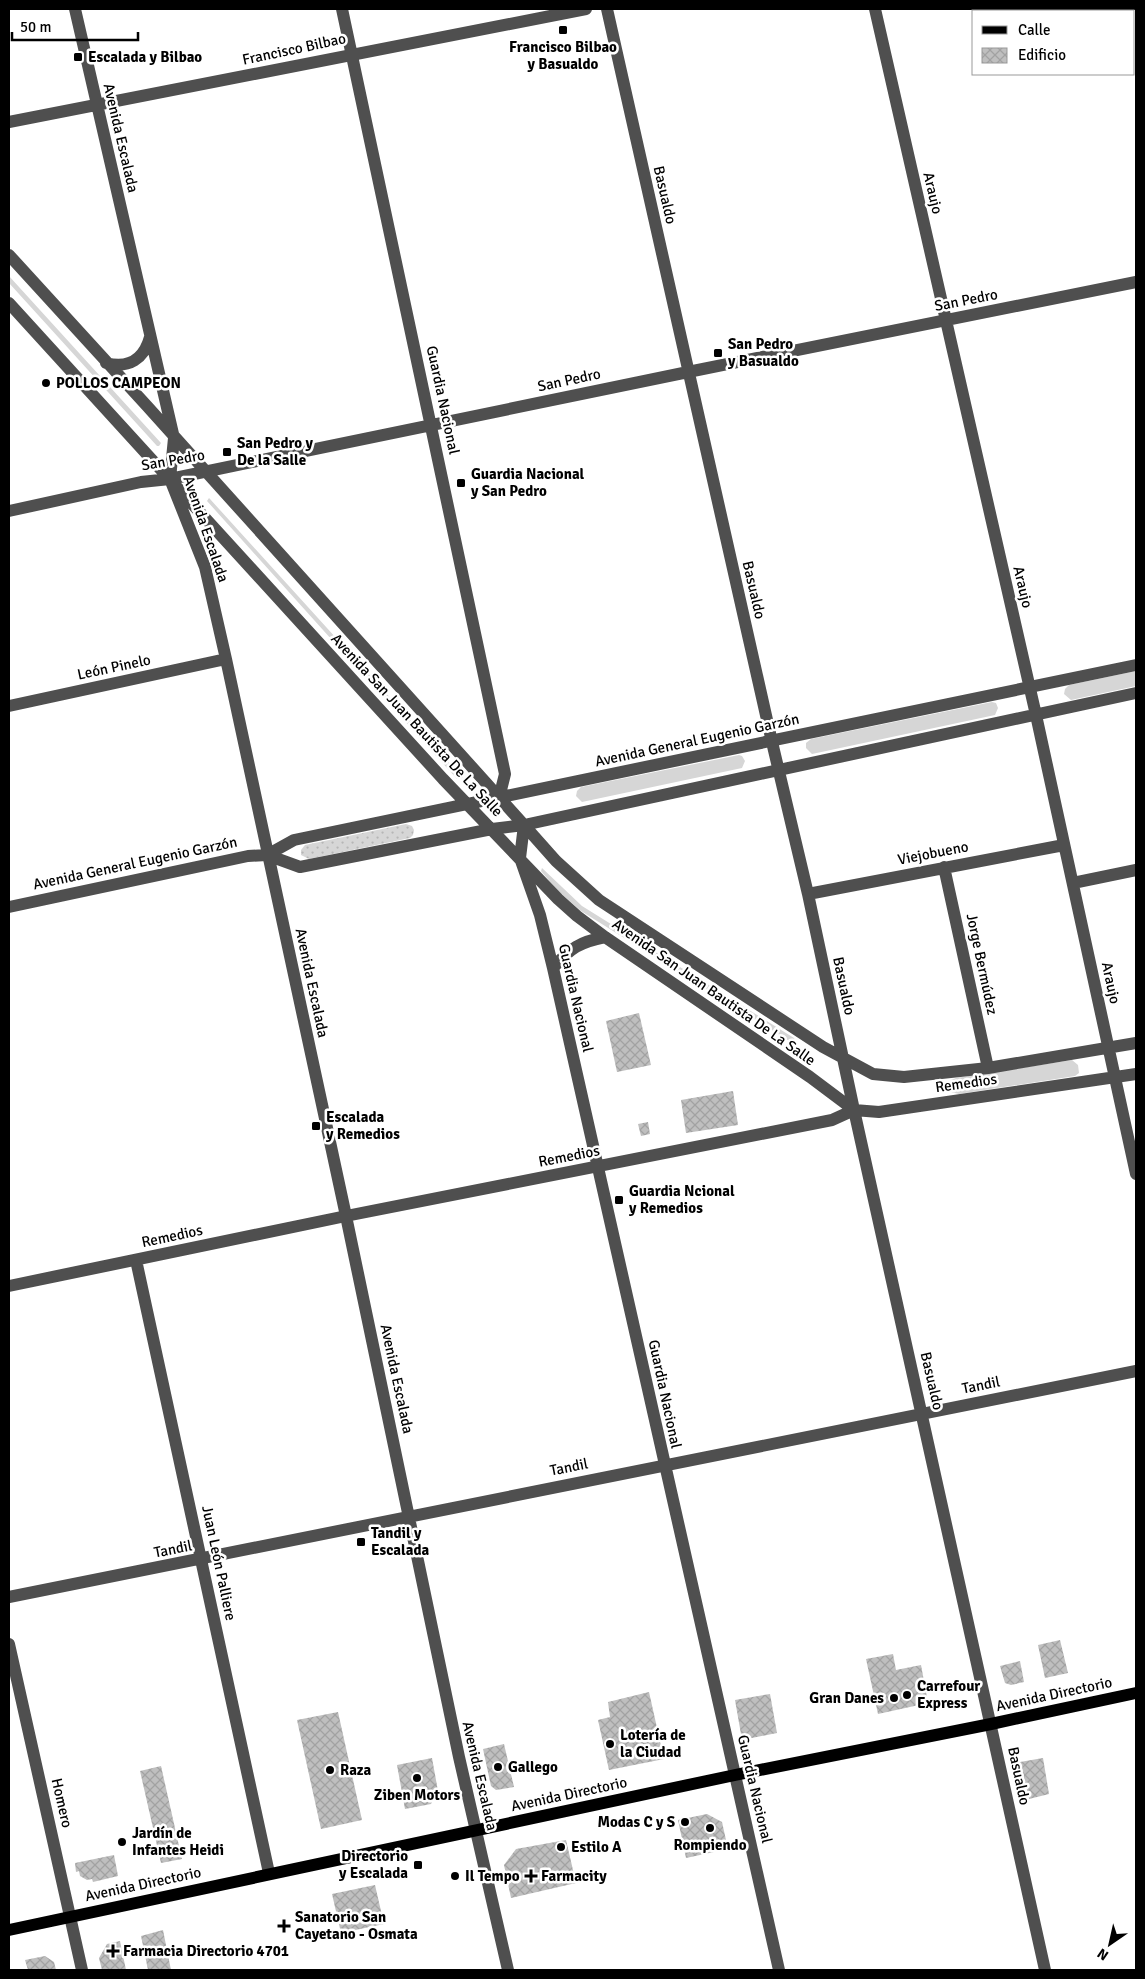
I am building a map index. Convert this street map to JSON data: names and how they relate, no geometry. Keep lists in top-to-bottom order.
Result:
{
  "streets": {
    "main road": ["Avenida Directorio"],
    "street": [
      "Francisco Bilbao",
      "Avenida Escalada",
      "Araujo",
      "Basualdo",
      "San Pedro",
      "Guardia Nacional",
      "León Pinelo",
      "Avenida San Juan Bautista De La Salle",
      "Avenida General Eugenio Garzón",
      "Viejobueno",
      "Jorge Bermúdez",
      "Remedios",
      "Tandil",
      "Juan León Palliere",
      "Homero"
    ]
  },
  "crossings": [
    ["Francisco Bilbao", "Avenida Escalada"],
    ["Francisco Bilbao", "Guardia Nacional"],
    ["Avenida Escalada", "San Pedro"],
    ["Avenida Escalada", "León Pinelo"],
    ["Avenida Escalada", "Avenida San Juan Bautista De La Salle"],
    ["Avenida Escalada", "Avenida General Eugenio Garzón"],
    ["Avenida Escalada", "Remedios"],
    ["Avenida Escalada", "Tandil"],
    ["Avenida Escalada", "Avenida Directorio"],
    ["Araujo", "San Pedro"],
    ["Araujo", "Avenida General Eugenio Garzón"],
    ["Araujo", "Viejobueno"],
    ["Araujo", "Remedios"],
    ["Basualdo", "San Pedro"],
    ["Basualdo", "Avenida San Juan Bautista De La Salle"],
    ["Basualdo", "Avenida General Eugenio Garzón"],
    ["Basualdo", "Viejobueno"],
    ["Basualdo", "Remedios"],
    ["Basualdo", "Tandil"],
    ["Basualdo", "Avenida Directorio"],
    ["San Pedro", "Guardia Nacional"],
    ["San Pedro", "Avenida San Juan Bautista De La Salle"],
    ["Guardia Nacional", "Avenida San Juan Bautista De La Salle"],
    ["Guardia Nacional", "Avenida General Eugenio Garzón"],
    ["Guardia Nacional", "Remedios"],
    ["Guardia Nacional", "Tandil"],
    ["Guardia Nacional", "Avenida Directorio"],
    ["Avenida San Juan Bautista De La Salle", "Avenida General Eugenio Garzón"],
    ["Avenida San Juan Bautista De La Salle", "Remedios"],
    ["Viejobueno", "Jorge Bermúdez"],
    ["Jorge Bermúdez", "Remedios"],
    ["Remedios", "Juan León Palliere"],
    ["Tandil", "Juan León Palliere"],
    ["Juan León Palliere", "Avenida Directorio"],
    ["Avenida Directorio", "Homero"]
  ],
  "places": {
    "transit": [
      "Francisco Bilbao y Basualdo",
      "Escalada y Bilbao",
      "San Pedro y Basualdo",
      "San Pedro y De la Salle",
      "Guardia Nacional y San Pedro",
      "Escalada y Remedios",
      "Guardia Ncional y Remedios",
      "Tandil y Escalada",
      "Directorio y Escalada"
    ],
    "other": [
      "POLLOS CAMPEON",
      "Carrefour Express",
      "Gran Danes",
      "Lotería de la Ciudad",
      "Gallego",
      "Raza",
      "Ziben Motors",
      "Modas C y S",
      "Rompiendo",
      "Jardín de Infantes Heidi",
      "Estilo A",
      "Il Tempo"
    ],
    "health": ["Farmacity", "Sanatorio San Cayetano - Osmata", "Farmacia Directorio 4701"]
  },
  "legend": ["Calle", "Edificio"],
  "scale_bar": "50 m",
  "north": "bottom left"
}
